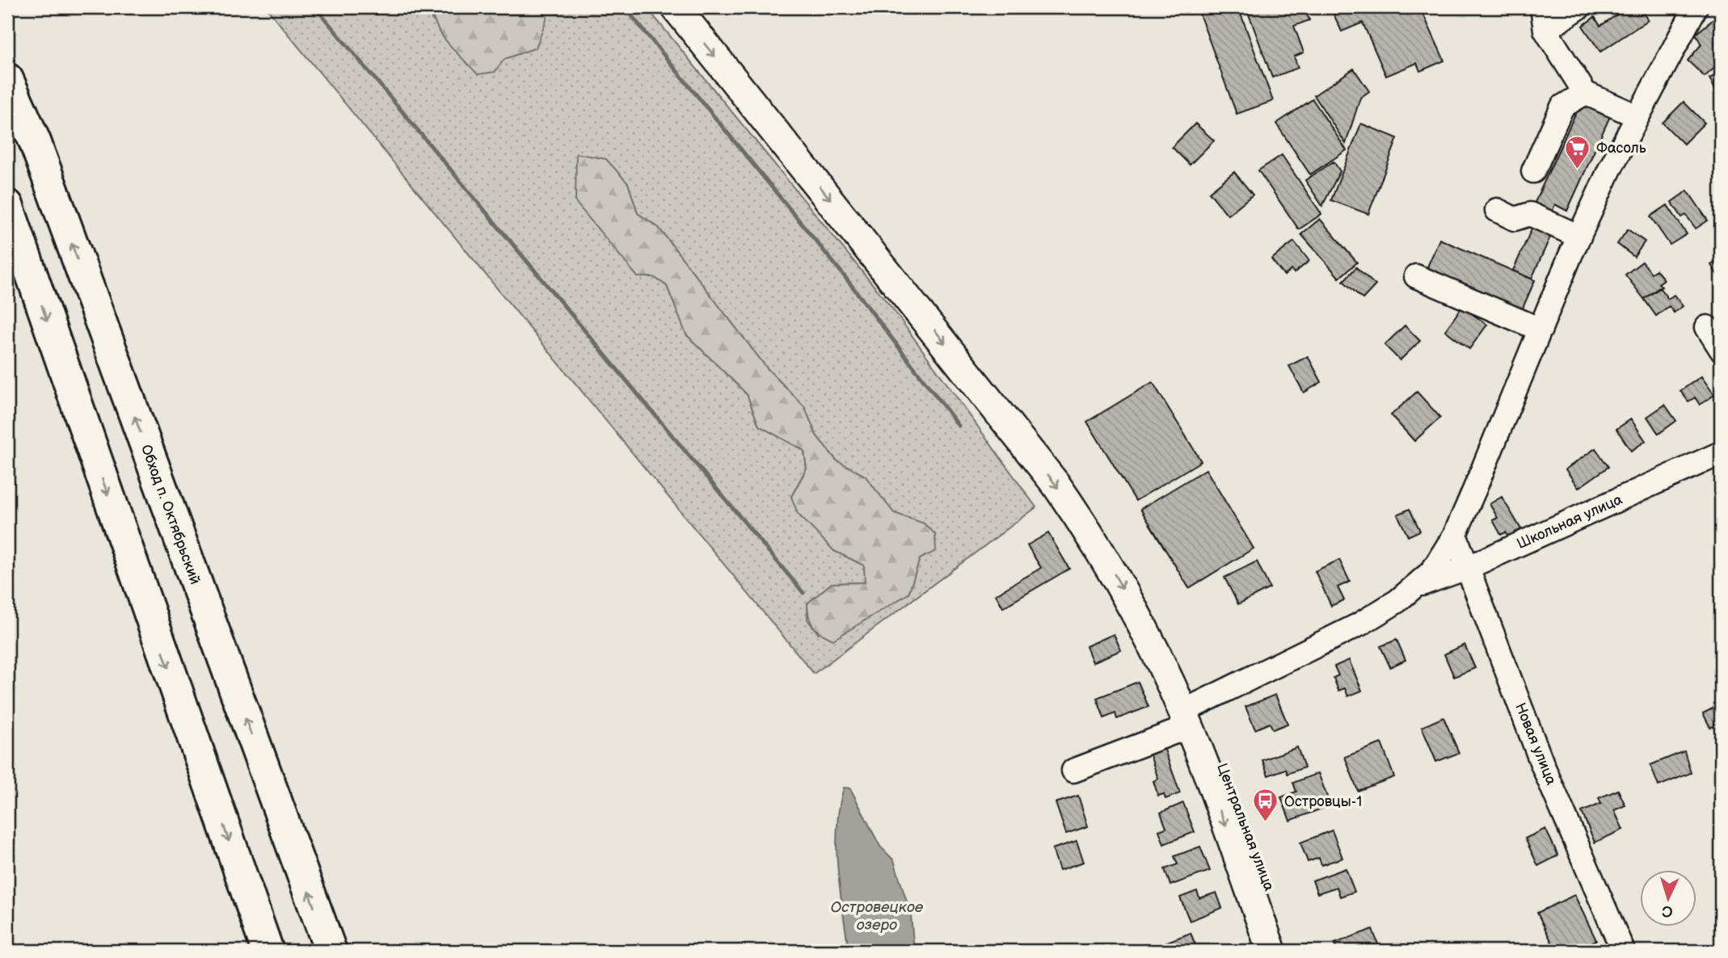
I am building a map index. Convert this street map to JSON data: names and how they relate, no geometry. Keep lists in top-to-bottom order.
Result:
{
  "streets": {
    "highway": ["Обход п. Октябрьский"],
    "main road": ["Центральная улица"],
    "street": ["Школьная улица", "Новая улица"]
  },
  "crossings": [
    ["Школьная улица", "Новая улица"]
  ],
  "water": ["Островецкое озеро"],
  "places": {
    "supermarket": ["Фасоль"],
    "bus stop": ["Островцы-1"]
  },
  "north": "bottom"
}
